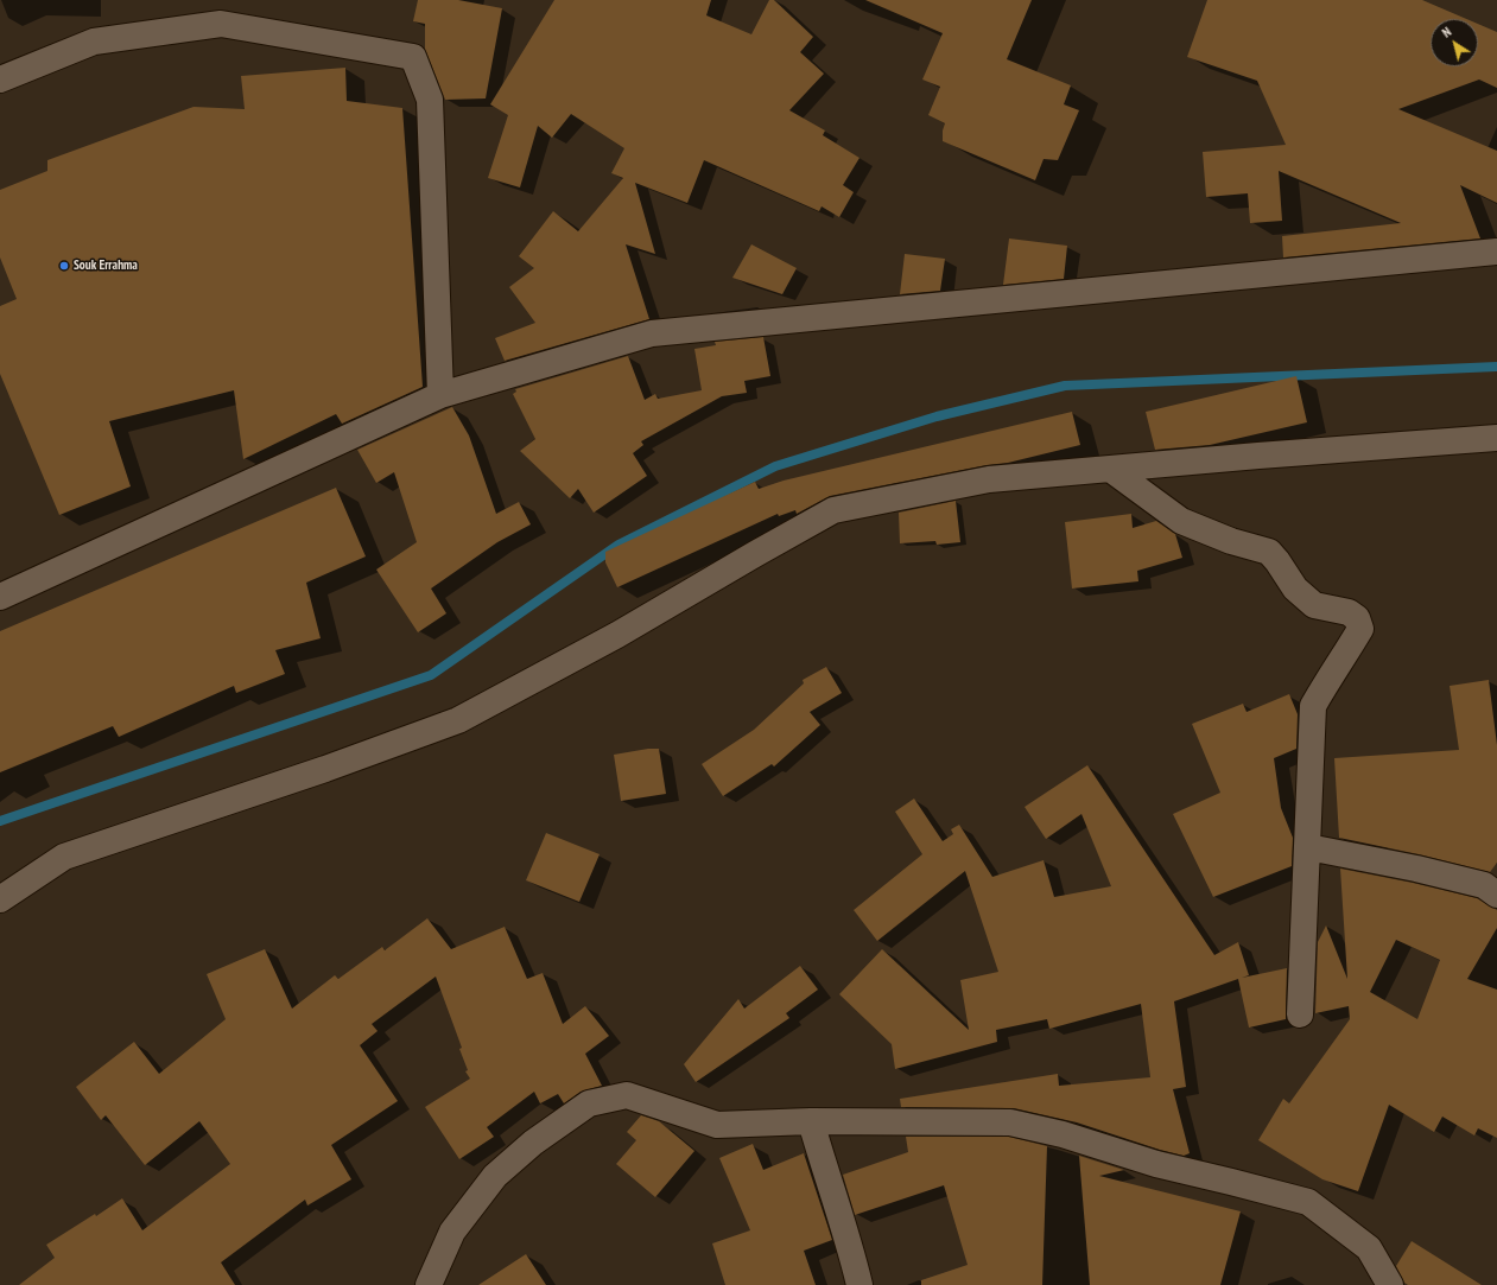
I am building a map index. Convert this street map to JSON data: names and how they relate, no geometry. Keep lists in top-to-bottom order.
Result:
{
  "places": ["Souk Errahma"],
  "north": "top left"
}
